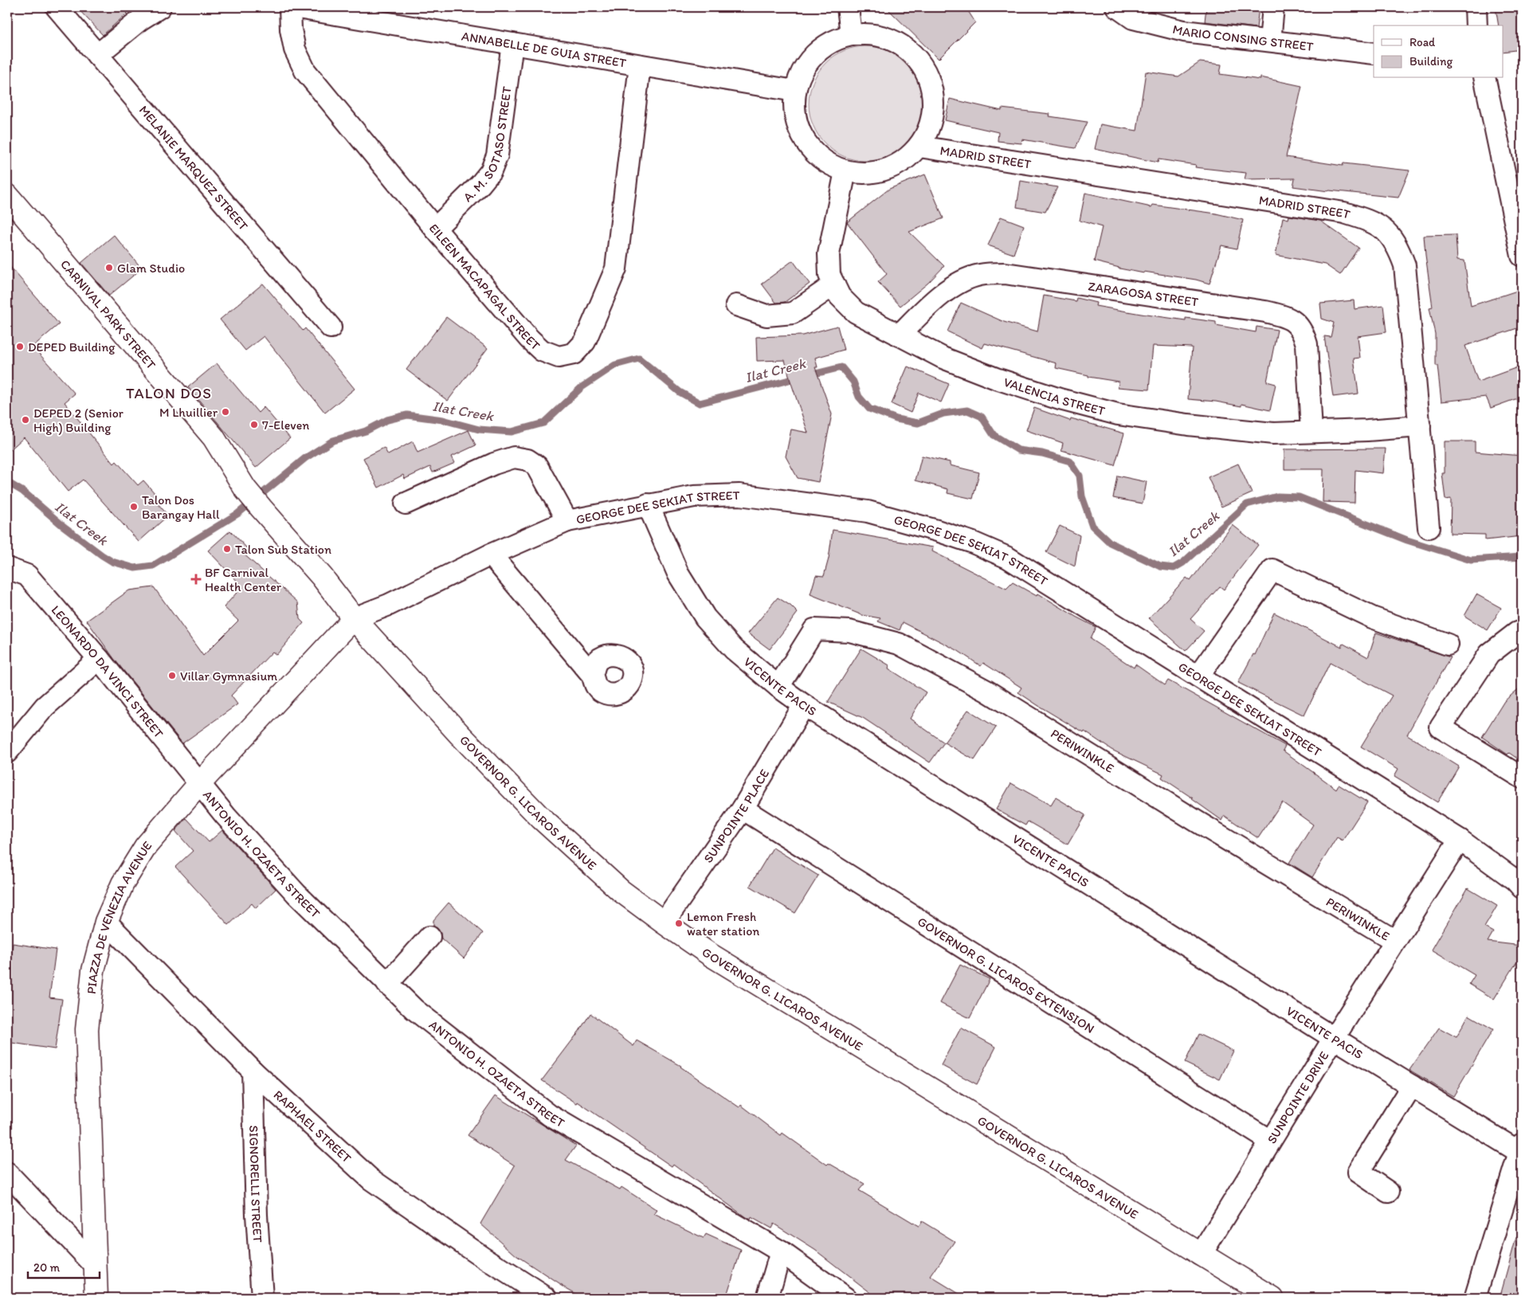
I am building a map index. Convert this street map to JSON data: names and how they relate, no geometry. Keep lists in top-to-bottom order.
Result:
{
  "streets": {
    "street": [
      "MARIO CONSING STREET",
      "ANNABELLE DE GUIA STREET",
      "A. M. SOTASO STREET",
      "MADRID STREET",
      "MELANIE MARQUEZ STREET",
      "EILEEN MACAPAGAL STREET",
      "ZARAGOSA STREET",
      "CARNIVAL PARK STREET",
      "VALENCIA STREET",
      "GEORGE DEE SEKIAT STREET",
      "LEONARDO DA VINCI STREET",
      "VICENTE PACIS",
      "PERIWINKLE",
      "GOVERNOR G. LICAROS AVENUE",
      "SUNPOINTE PLACE",
      "ANTONIO H. OZAETA STREET",
      "PIAZZA DE VENEZIA AVENUE",
      "GOVERNOR G. LICAROS EXTENSION",
      "SUNPOINTE DRIVE",
      "RAPHAEL STREET",
      "SIGNORELLI STREET"
    ]
  },
  "crossings": [
    ["ANNABELLE DE GUIA STREET", "A. M. SOTASO STREET"],
    ["ANNABELLE DE GUIA STREET", "MADRID STREET"],
    ["ANNABELLE DE GUIA STREET", "EILEEN MACAPAGAL STREET"],
    ["ANNABELLE DE GUIA STREET", "VALENCIA STREET"],
    ["A. M. SOTASO STREET", "EILEEN MACAPAGAL STREET"],
    ["MADRID STREET", "VALENCIA STREET"],
    ["ZARAGOSA STREET", "VALENCIA STREET"],
    ["CARNIVAL PARK STREET", "GOVERNOR G. LICAROS AVENUE"],
    ["GEORGE DEE SEKIAT STREET", "VICENTE PACIS"],
    ["GEORGE DEE SEKIAT STREET", "GOVERNOR G. LICAROS AVENUE"],
    ["GEORGE DEE SEKIAT STREET", "PIAZZA DE VENEZIA AVENUE"],
    ["GEORGE DEE SEKIAT STREET", "SUNPOINTE DRIVE"],
    ["LEONARDO DA VINCI STREET", "ANTONIO H. OZAETA STREET"],
    ["LEONARDO DA VINCI STREET", "PIAZZA DE VENEZIA AVENUE"],
    ["VICENTE PACIS", "PERIWINKLE"],
    ["VICENTE PACIS", "SUNPOINTE PLACE"],
    ["VICENTE PACIS", "SUNPOINTE DRIVE"],
    ["PERIWINKLE", "SUNPOINTE DRIVE"],
    ["GOVERNOR G. LICAROS AVENUE", "SUNPOINTE PLACE"],
    ["GOVERNOR G. LICAROS AVENUE", "PIAZZA DE VENEZIA AVENUE"],
    ["GOVERNOR G. LICAROS AVENUE", "SUNPOINTE DRIVE"],
    ["SUNPOINTE PLACE", "GOVERNOR G. LICAROS EXTENSION"],
    ["ANTONIO H. OZAETA STREET", "PIAZZA DE VENEZIA AVENUE"],
    ["PIAZZA DE VENEZIA AVENUE", "RAPHAEL STREET"],
    ["GOVERNOR G. LICAROS EXTENSION", "SUNPOINTE DRIVE"],
    ["RAPHAEL STREET", "SIGNORELLI STREET"]
  ],
  "districts": ["TALON DOS"],
  "water": ["Ilat Creek"],
  "places": {
    "other": [
      "Glam Studio",
      "DEPED Building",
      "M Lhuillier",
      "DEPED 2 (Senior High) Building",
      "7-Eleven",
      "Talon Dos Barangay Hall",
      "Talon Sub Station",
      "Villar Gymnasium",
      "Lemon Fresh water station"
    ],
    "health": ["BF Carnival Health Center"]
  },
  "legend": ["Road", "Building"],
  "scale_bar": "20 m"
}
